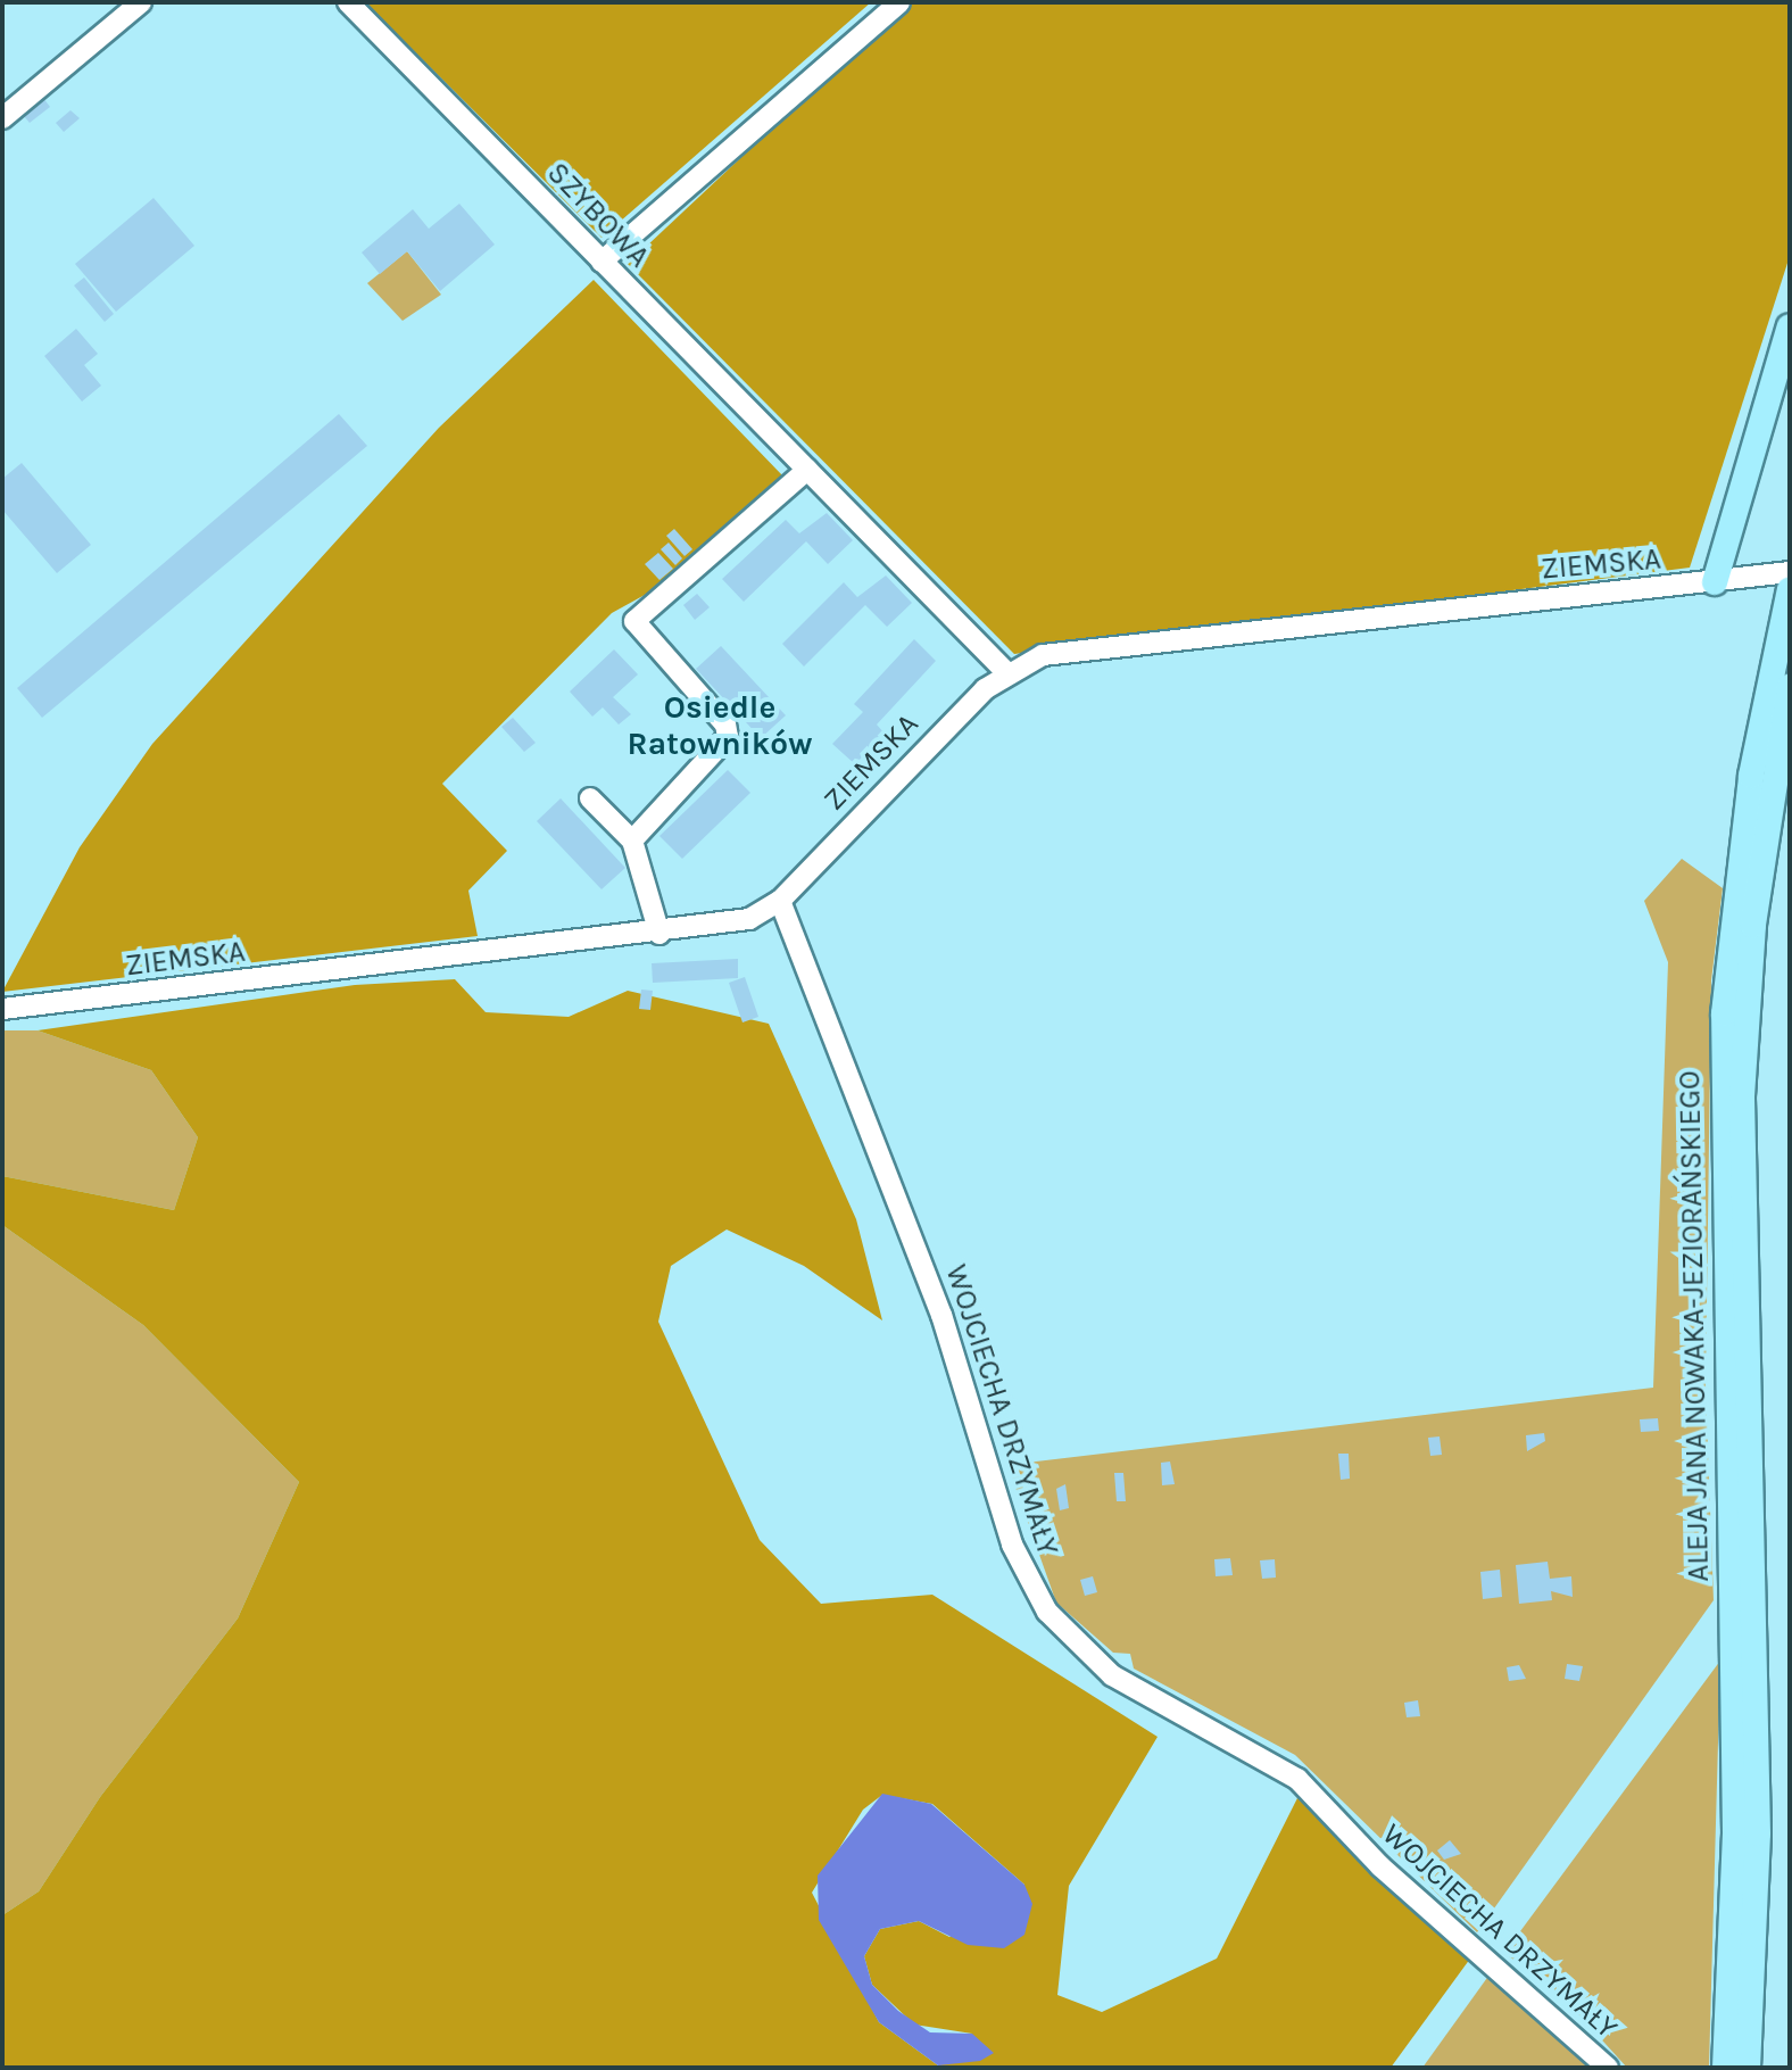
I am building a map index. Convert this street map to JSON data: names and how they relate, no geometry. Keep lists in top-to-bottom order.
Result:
{
  "streets": {
    "main road": ["ALEJA JANA NOWAKA-JEZIORAŃSKIEGO"],
    "street": ["SZYBOWA", "ZIEMSKA", "WOJCIECHA DRZYMAŁY"]
  },
  "crossings": [
    ["SZYBOWA", "ZIEMSKA"],
    ["ZIEMSKA", "WOJCIECHA DRZYMAŁY"]
  ],
  "districts": ["Osiedle Ratowników"]
}
